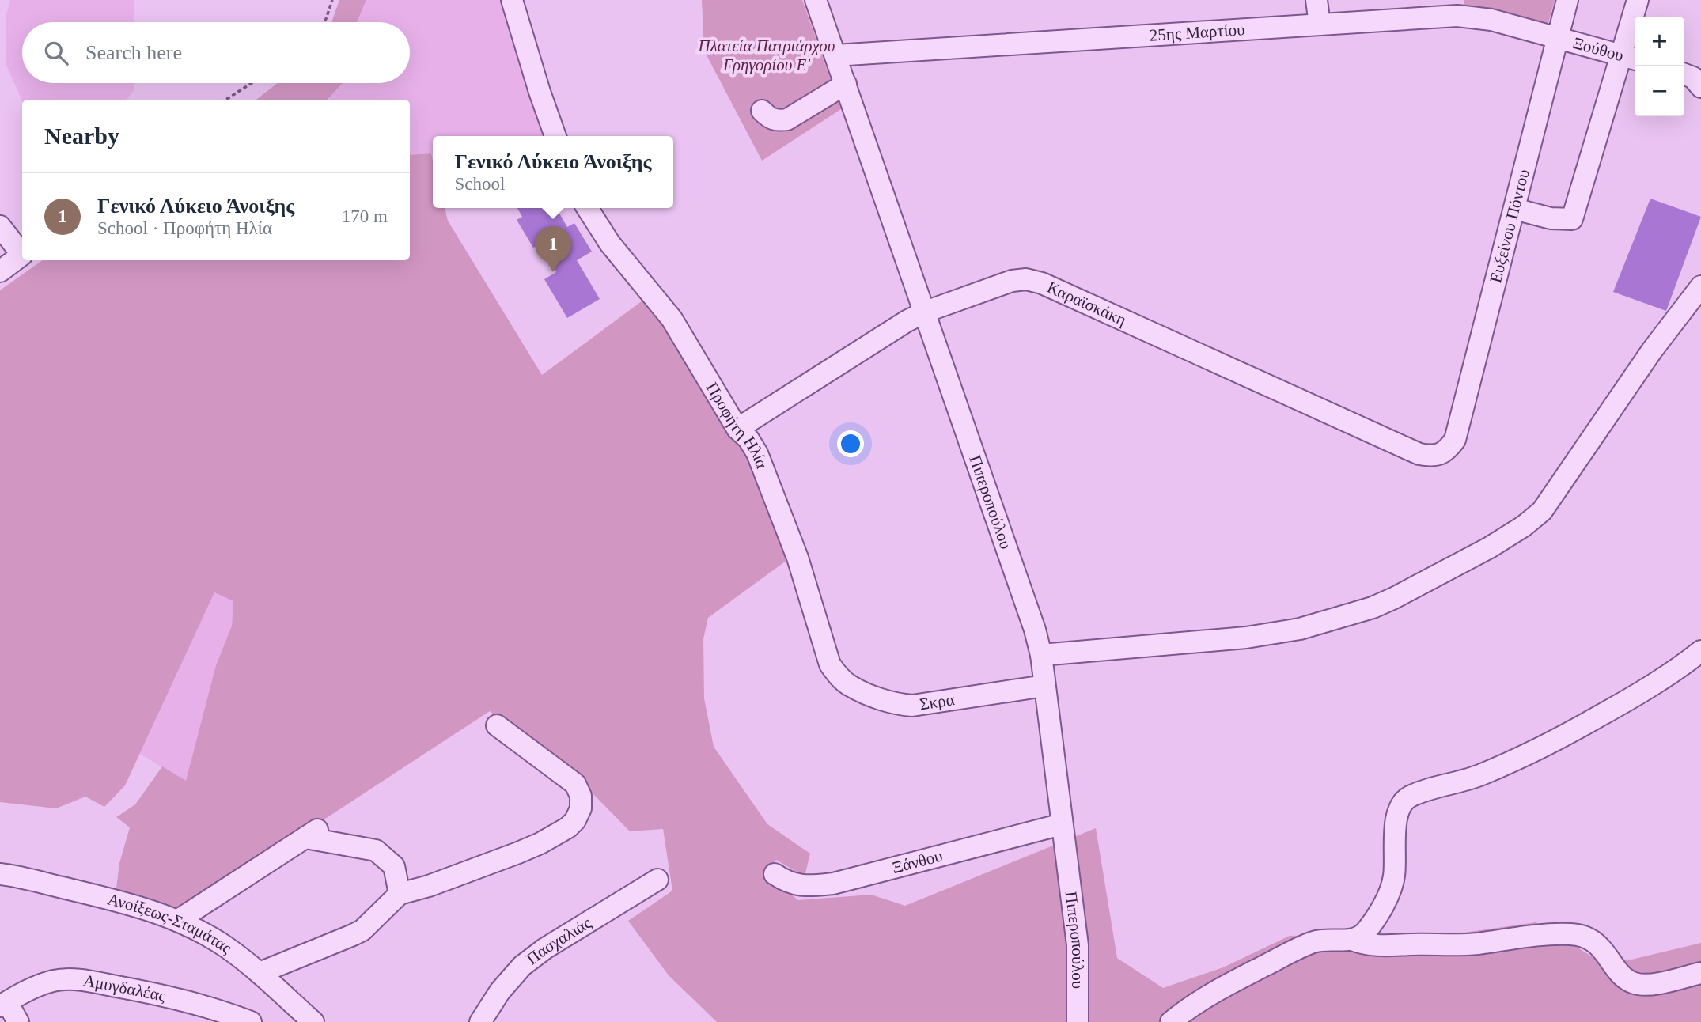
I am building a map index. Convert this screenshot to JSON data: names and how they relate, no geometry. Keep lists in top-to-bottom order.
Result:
{
  "streets": {
    "street": [
      "25ης Μαρτίου",
      "Ξούθου",
      "Ευξείνου Πόντου",
      "Καραϊσκάκη",
      "Προφήτη Ηλία",
      "Πιπεροπούλου",
      "Σκρα",
      "Ξάνθου",
      "Ανοίξεως-Σταμάτας",
      "Πασχαλιάς",
      "Αμυγδαλέας"
    ]
  },
  "crossings": [
    ["25ης Μαρτίου", "Ξούθου"],
    ["25ης Μαρτίου", "Ευξείνου Πόντου"],
    ["25ης Μαρτίου", "Πιπεροπούλου"],
    ["Ξούθου", "Ευξείνου Πόντου"],
    ["Ευξείνου Πόντου", "Καραϊσκάκη"],
    ["Καραϊσκάκη", "Προφήτη Ηλία"],
    ["Καραϊσκάκη", "Πιπεροπούλου"],
    ["Προφήτη Ηλία", "Σκρα"],
    ["Πιπεροπούλου", "Σκρα"],
    ["Πιπεροπούλου", "Ξάνθου"]
  ],
  "parks": ["Πλατεία Πατριάρχου Γρηγορίου Ε'"],
  "page": {
    "map_buttons": ["+", "−"],
    "search": "Search here",
    "heading": "Nearby",
    "popup": ["Γενικό Λύκειο Άνοιξης", "School"],
    "list": [
      {
        "mark": "1",
        "name": "Γενικό Λύκειο Άνοιξης",
        "note": "School · Προφήτη Ηλία",
        "value": "170 m"
      }
    ],
    "pins": "1"
  }
}
